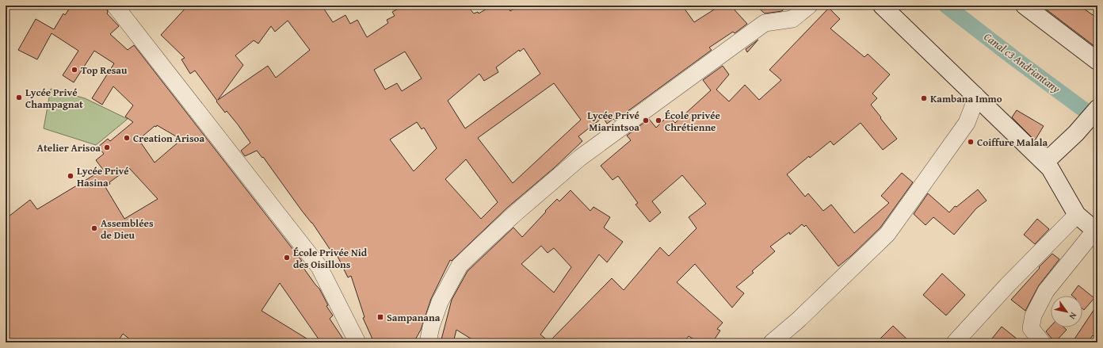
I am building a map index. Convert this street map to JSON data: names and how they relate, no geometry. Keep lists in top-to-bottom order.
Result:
{
  "water": ["Canal c3 Andriantany"],
  "places": {
    "other": [
      "Top Resau",
      "Lycée Privé Champagnat",
      "Kambana Immo",
      "Lycée Privé Miarintsoa",
      "École privée Chrétienne",
      "Creation Arisoa",
      "Coiffure Malala",
      "Atelier Arisoa",
      "Lycée Privé Hasina",
      "Assemblées de Dieu",
      "École Privée Nid des Oisillons"
    ],
    "transit": ["Sampanana"]
  },
  "north": "bottom right"
}
